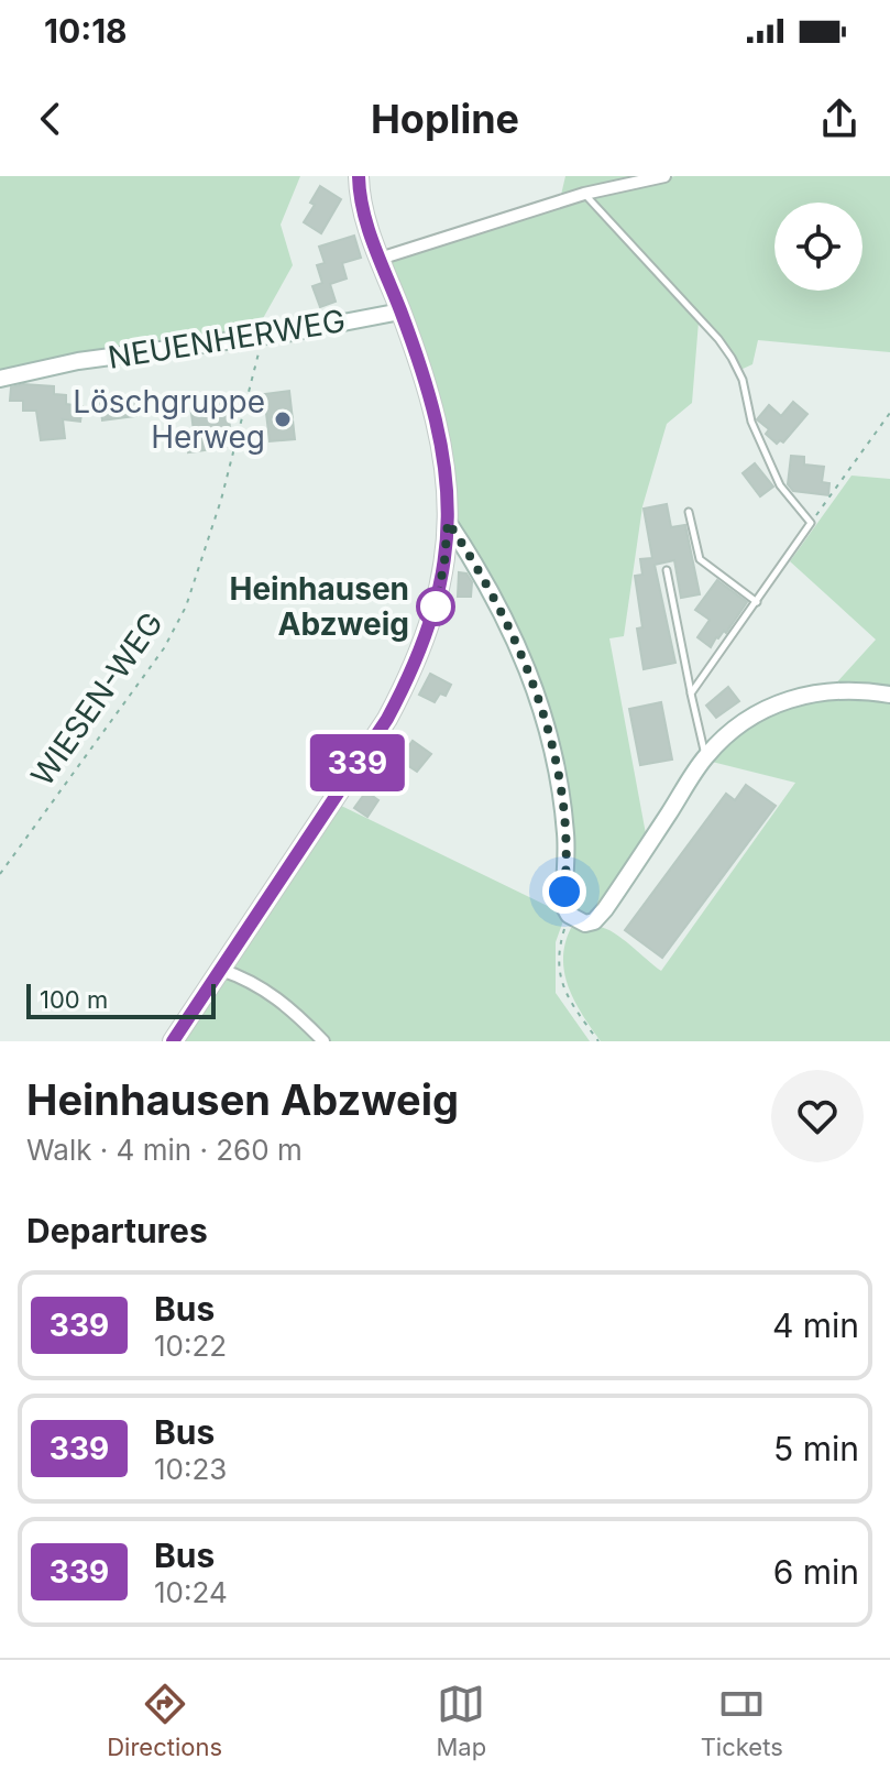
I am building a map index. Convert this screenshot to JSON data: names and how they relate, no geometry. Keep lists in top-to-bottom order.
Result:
{
  "streets": {
    "street": ["NEUENHERWEG"],
    "path": ["WIESEN-WEG"]
  },
  "crossings": [
    ["NEUENHERWEG", "WIESEN-WEG"]
  ],
  "places": ["Löschgruppe Herweg", "Heinhausen Abzweig"],
  "lines": ["bus line 339"],
  "scale_bar": "100 m",
  "page": {
    "status": "10:18",
    "header": "Hopline",
    "on_map": "339",
    "scale": "100 m",
    "heading": [
      ["Heinhausen Abzweig", "Walk · 4 min · 260 m"],
      "Departures"
    ],
    "list": [
      {
        "mark": "339",
        "name": "Bus",
        "note": "10:22",
        "value": "4 min"
      },
      {
        "mark": "339",
        "name": "Bus",
        "note": "10:23",
        "value": "5 min"
      },
      {
        "mark": "339",
        "name": "Bus",
        "note": "10:24",
        "value": "6 min"
      }
    ],
    "tabs": ["Directions", "Map", "Tickets"]
  }
}
